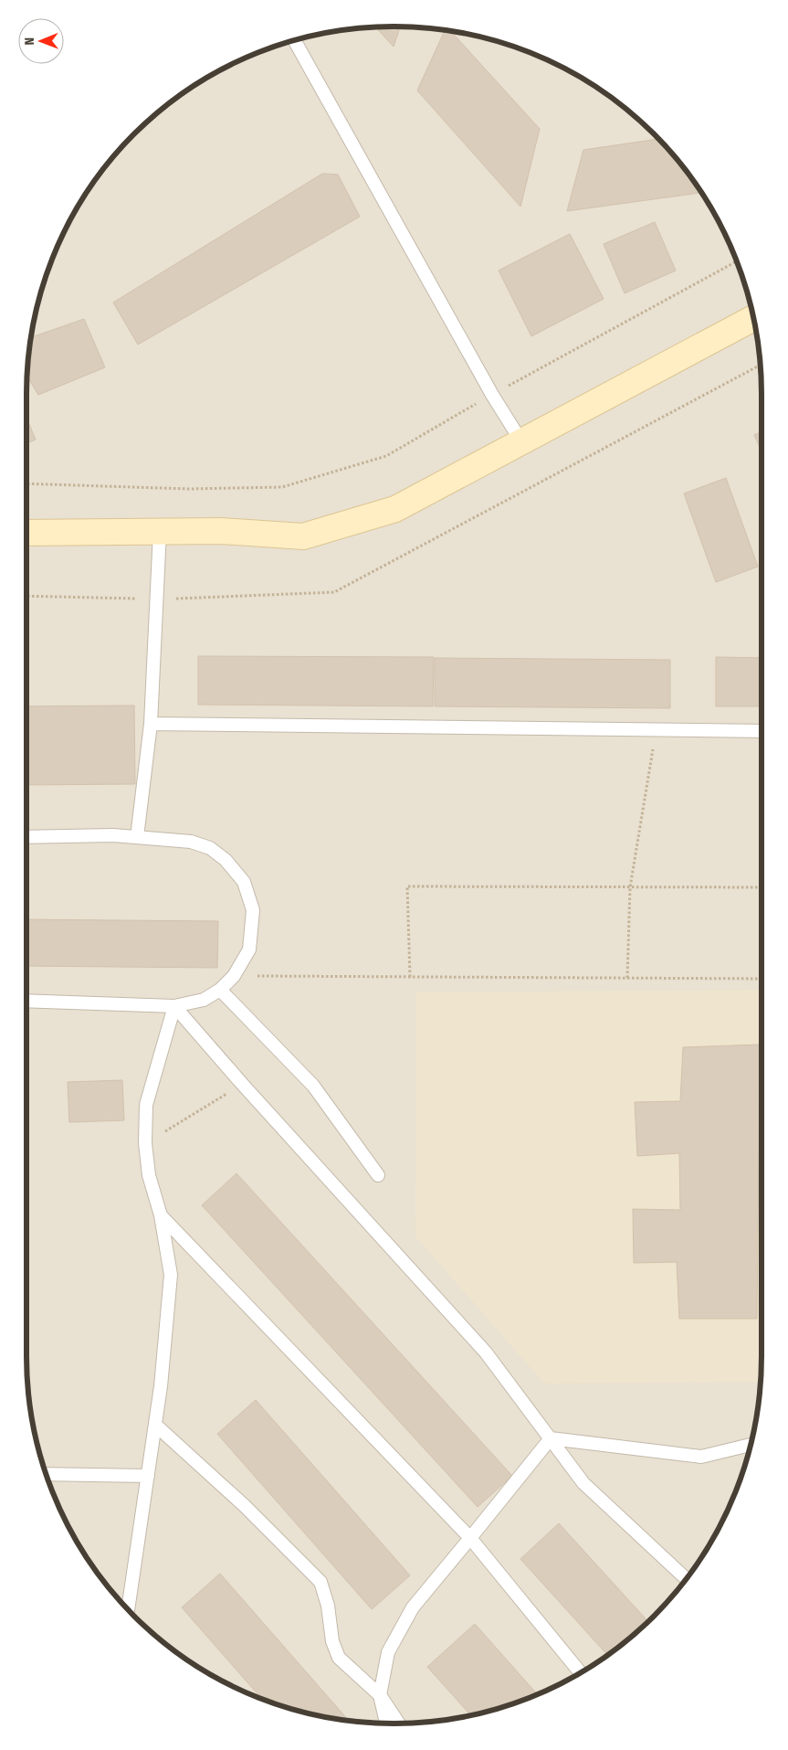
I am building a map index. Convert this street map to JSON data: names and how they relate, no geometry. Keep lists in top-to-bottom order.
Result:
{
  "north": "left"
}
